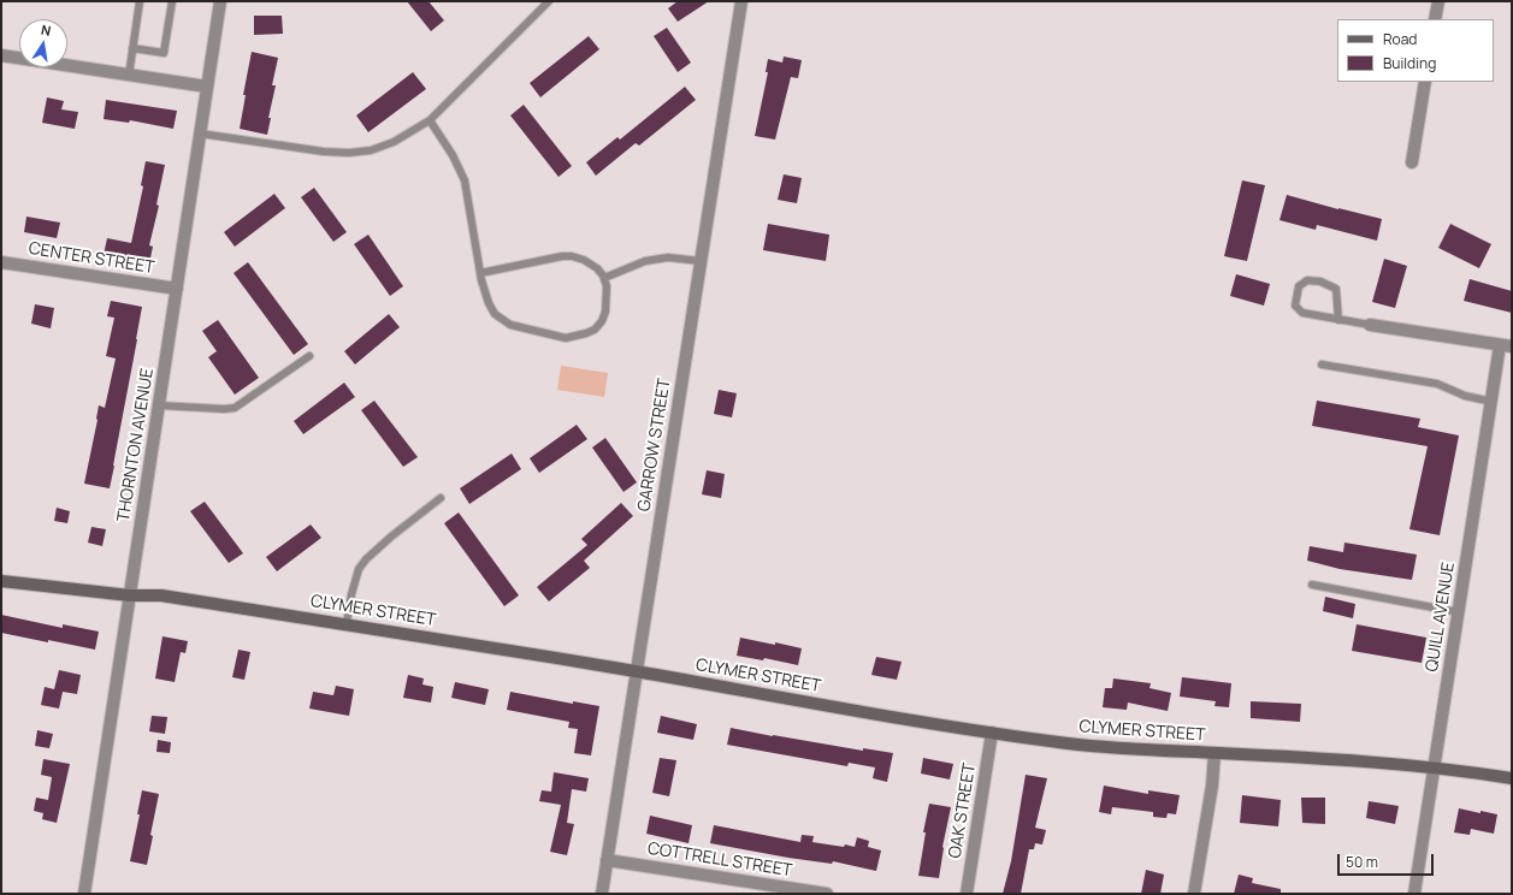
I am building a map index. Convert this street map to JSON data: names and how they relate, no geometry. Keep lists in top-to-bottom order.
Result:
{
  "streets": {
    "street": [
      "CENTER STREET",
      "THORNTON AVENUE",
      "GARROW STREET",
      "CLYMER STREET",
      "QUILL AVENUE",
      "OAK STREET",
      "COTTRELL STREET"
    ]
  },
  "crossings": [
    ["CENTER STREET", "THORNTON AVENUE"],
    ["THORNTON AVENUE", "CLYMER STREET"],
    ["GARROW STREET", "CLYMER STREET"],
    ["GARROW STREET", "COTTRELL STREET"],
    ["CLYMER STREET", "QUILL AVENUE"],
    ["CLYMER STREET", "OAK STREET"]
  ],
  "legend": ["Road", "Building"],
  "scale_bar": "50 m",
  "north": "top"
}
